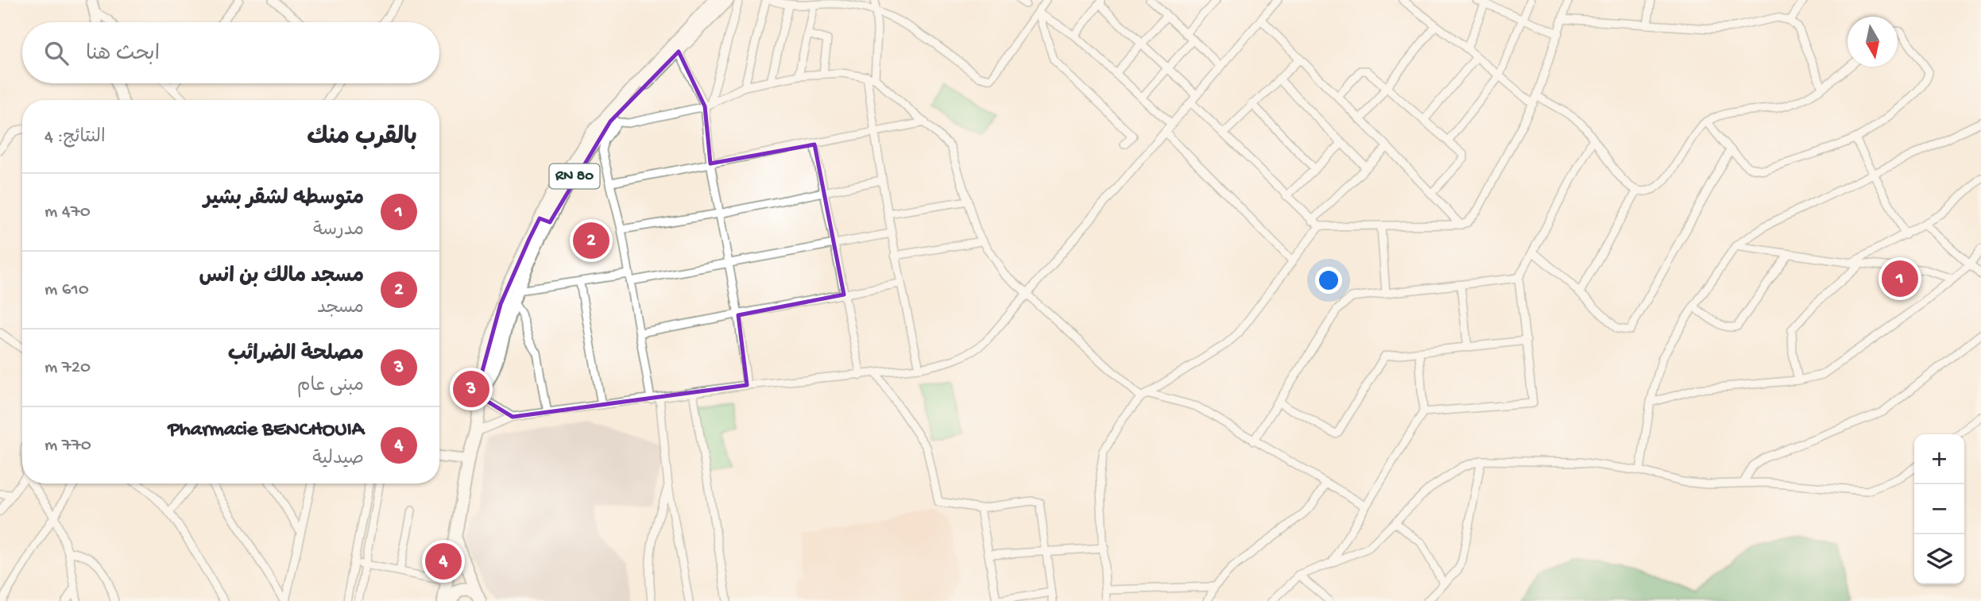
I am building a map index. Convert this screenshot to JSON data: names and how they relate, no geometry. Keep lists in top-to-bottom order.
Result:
{
  "streets": {
    "main road": ["RN 80"]
  },
  "north": "bottom",
  "page": {
    "search": "ابحث هنا",
    "heading": ["بالقرب منك", "النتائج: 4"],
    "list": [
      {
        "mark": "1",
        "name": "متوسطه لشقر بشير",
        "note": "مدرسة",
        "value": "470 m"
      },
      {
        "mark": "2",
        "name": "مسجد مالك بن انس",
        "note": "مسجد",
        "value": "610 m"
      },
      {
        "mark": "3",
        "name": "مصلحة الضرائب",
        "note": "مبنى عام",
        "value": "720 m"
      },
      {
        "mark": "4",
        "name": "Pharmacie BENCHOUIA",
        "note": "صيدلية",
        "value": "770 m"
      }
    ],
    "pins": [
      "2",
      "1",
      "3",
      "4"
    ],
    "map_buttons": ["+", "−"]
  }
}
